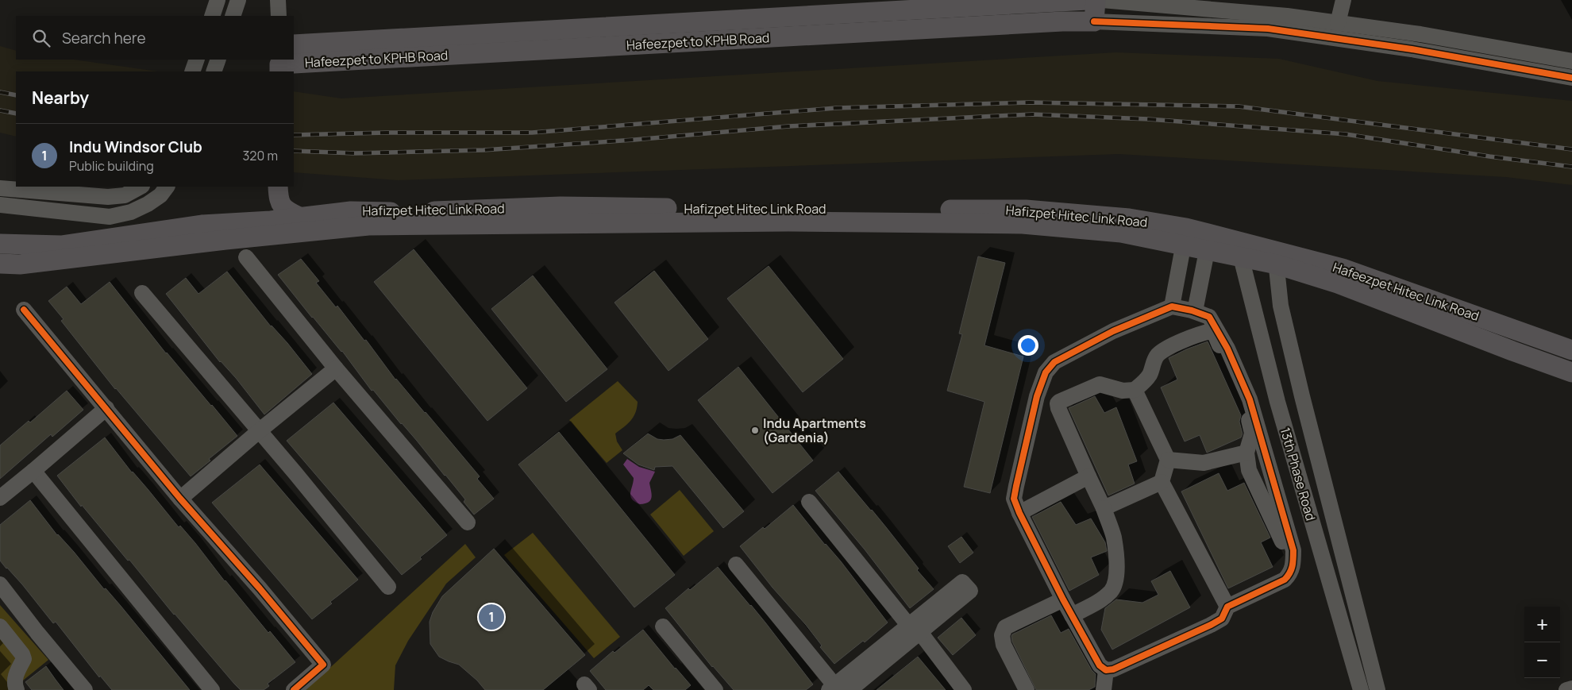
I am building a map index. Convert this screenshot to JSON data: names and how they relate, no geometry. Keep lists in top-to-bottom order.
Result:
{
  "streets": {
    "main road": ["Hafeezpet to KPHB Road", "Hafizpet Hitec Link Road", "Hafeezpet Hitec Link Road"],
    "street": ["13th Phase Road"]
  },
  "crossings": [
    ["Hafizpet Hitec Link Road", "Hafeezpet Hitec Link Road"],
    ["Hafizpet Hitec Link Road", "13th Phase Road"],
    ["Hafeezpet Hitec Link Road", "13th Phase Road"]
  ],
  "places": ["Indu Apartments (Gardenia)"],
  "page": {
    "search": "Search here",
    "heading": "Nearby",
    "list": [
      {
        "mark": "1",
        "name": "Indu Windsor Club",
        "note": "Public building",
        "value": "320 m"
      }
    ],
    "pins": "1",
    "map_buttons": ["+", "−"]
  }
}
